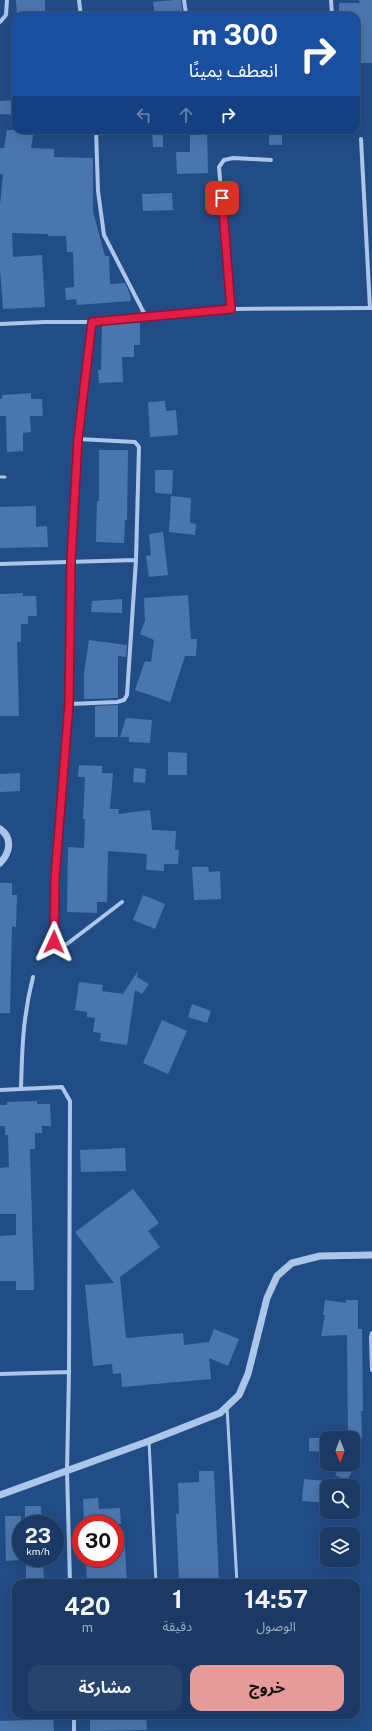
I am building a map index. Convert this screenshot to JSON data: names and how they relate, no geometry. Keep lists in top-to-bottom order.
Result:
{
  "north": "bottom",
  "page": {
    "turn": ["300 m", "انعطف يمينًا"],
    "speed": "23 km/h",
    "limit": "30",
    "eta": [
      "14:57",
      "الوصول",
      "1",
      "دقيقة",
      "420",
      "m"
    ],
    "buttons": ["خروج", "مشاركة"]
  }
}
